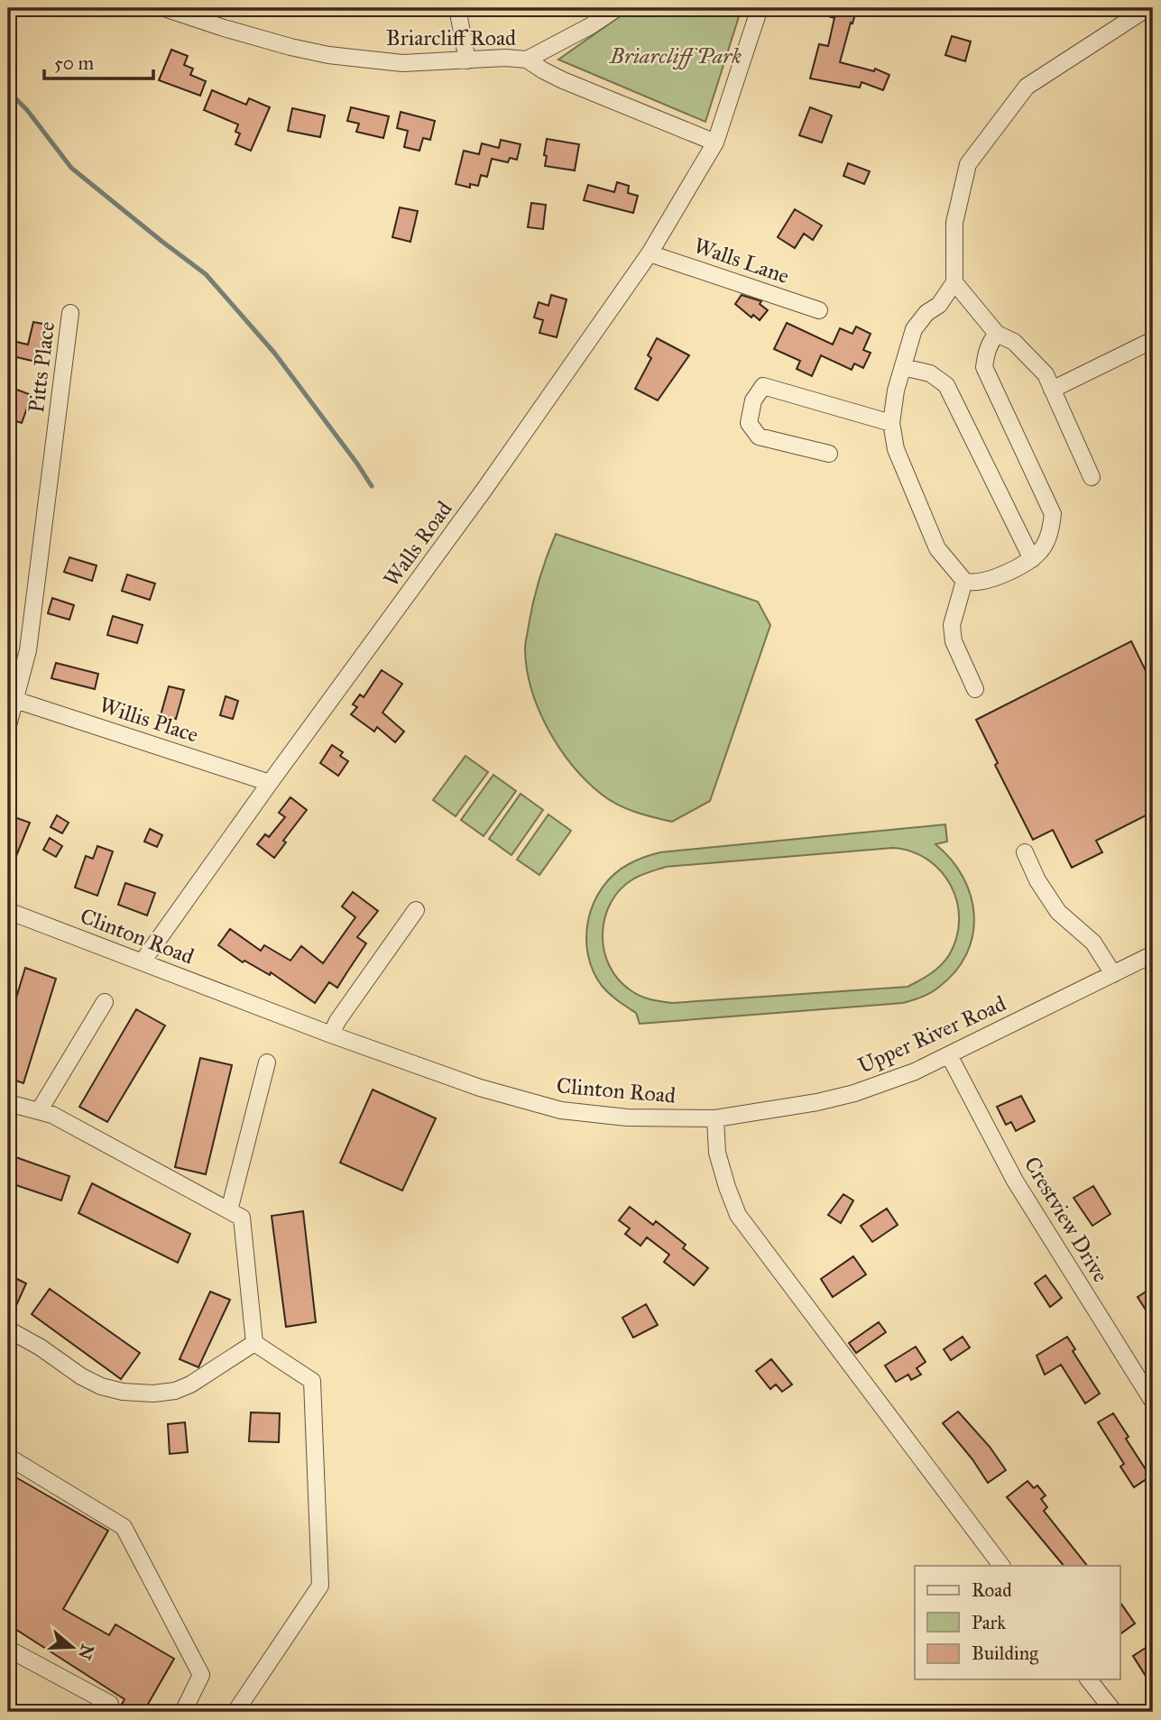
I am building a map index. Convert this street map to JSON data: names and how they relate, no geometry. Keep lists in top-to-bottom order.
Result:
{
  "streets": {
    "street": [
      "Briarcliff Road",
      "Walls Lane",
      "Pitts Place",
      "Walls Road",
      "Willis Place",
      "Clinton Road",
      "Upper River Road",
      "Crestview Drive"
    ]
  },
  "crossings": [
    ["Walls Lane", "Walls Road"],
    ["Pitts Place", "Willis Place"],
    ["Walls Road", "Willis Place"],
    ["Walls Road", "Clinton Road"],
    ["Clinton Road", "Upper River Road"],
    ["Upper River Road", "Crestview Drive"]
  ],
  "parks": ["Briarcliff Park"],
  "legend": ["Road", "Park", "Building"],
  "scale_bar": "50 m",
  "north": "right"
}
